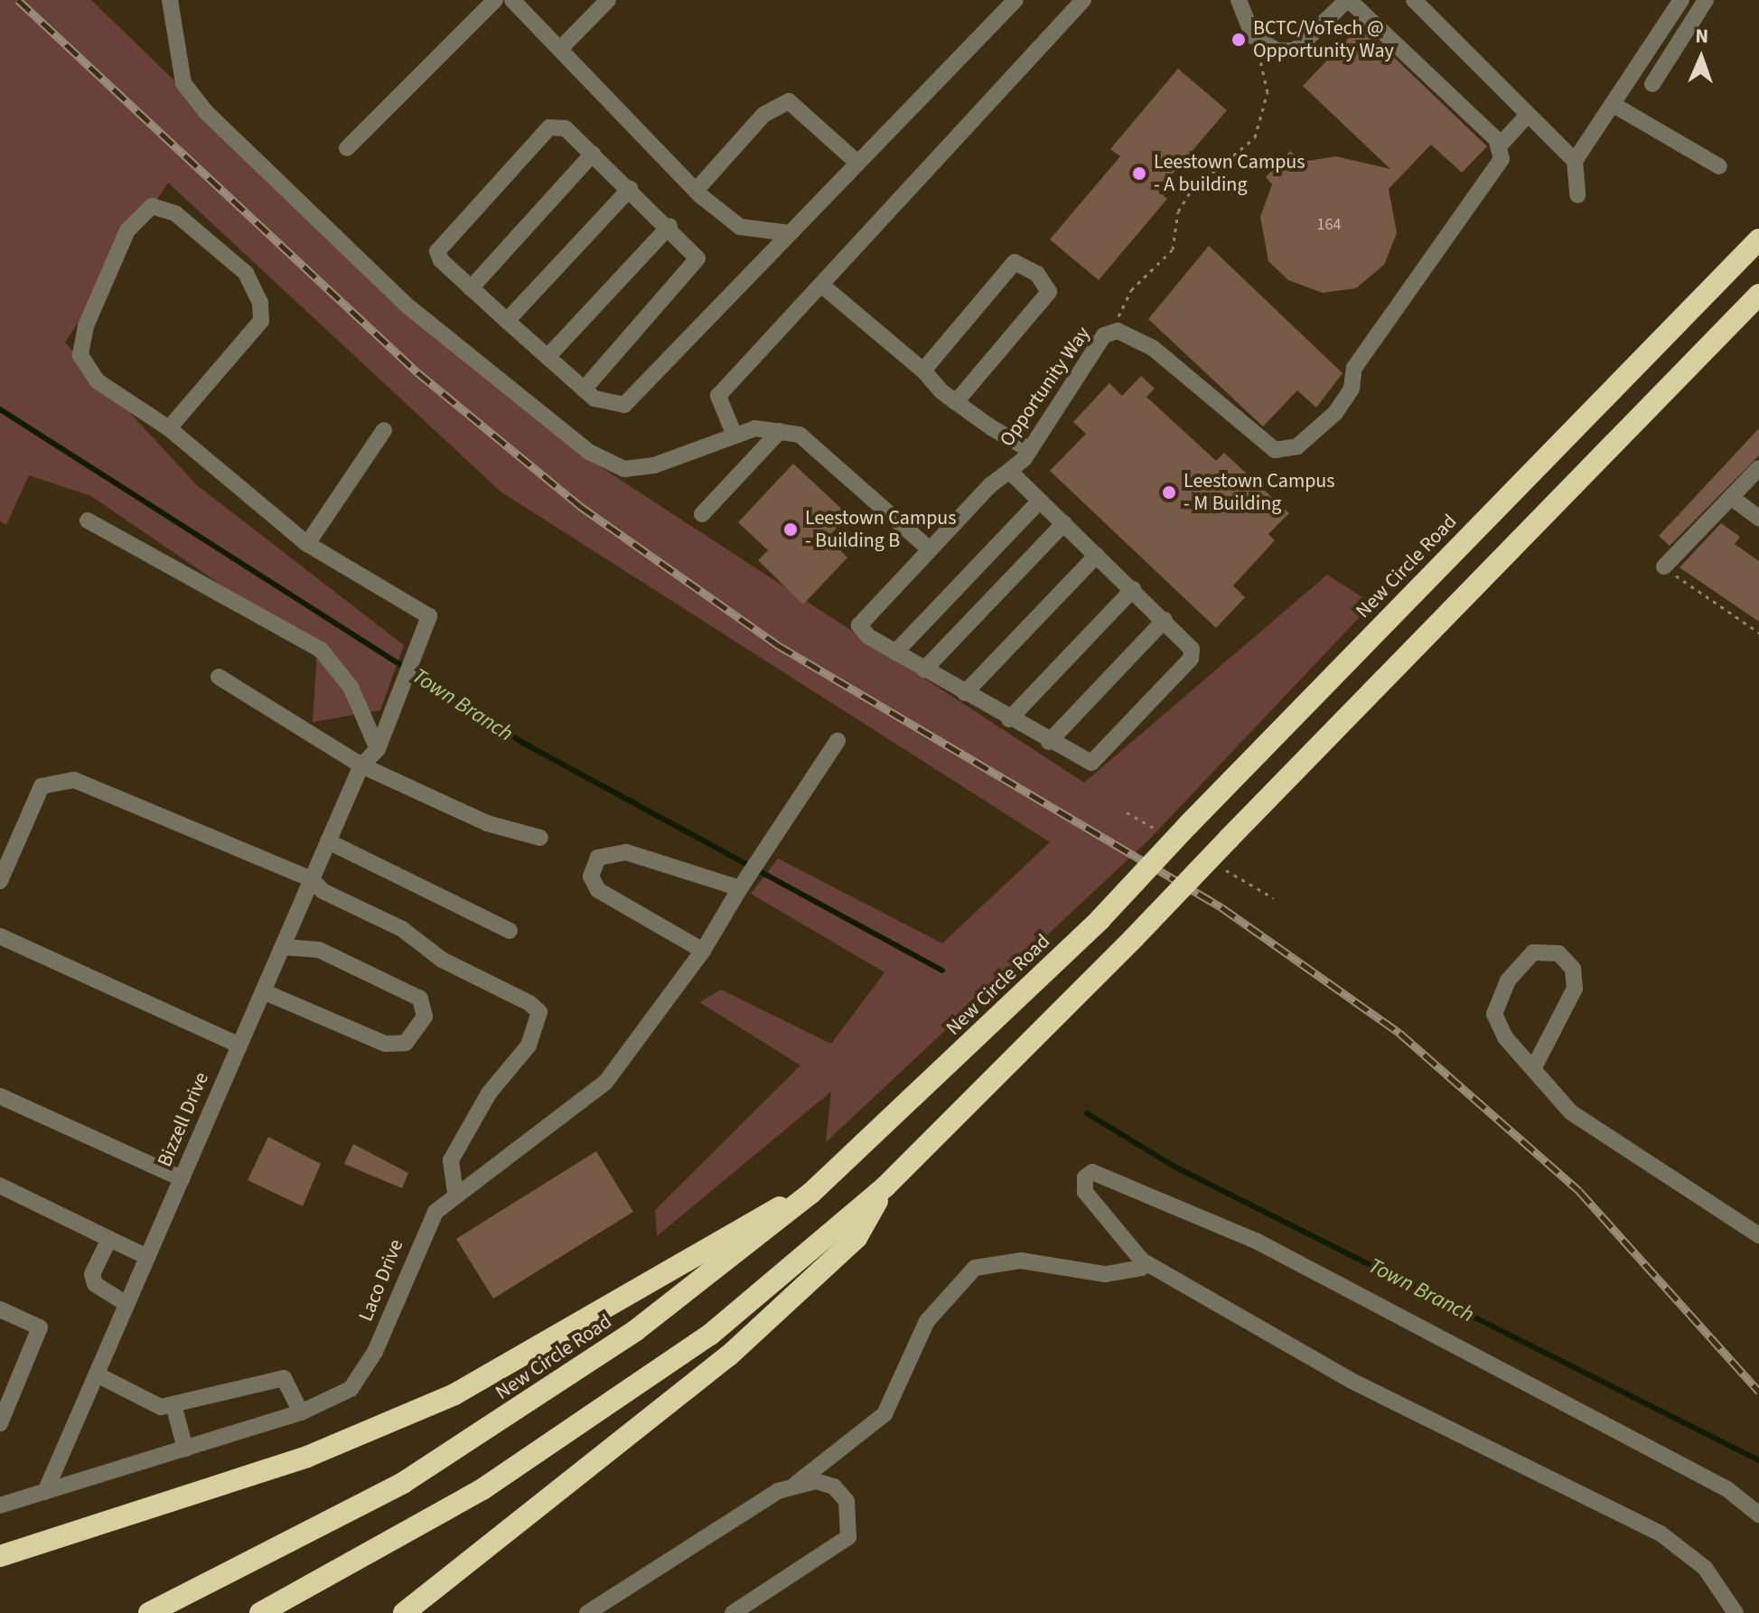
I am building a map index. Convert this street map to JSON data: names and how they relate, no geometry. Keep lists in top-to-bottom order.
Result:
{
  "streets": {
    "highway": ["New Circle Road"],
    "street": ["Opportunity Way", "Bizzell Drive", "Laco Drive"]
  },
  "crossings": [
    ["Bizzell Drive", "Laco Drive"]
  ],
  "water": ["Town Branch"],
  "places": [
    "BCTC/VoTech @ Opportunity Way",
    "Leestown Campus - A building",
    "Leestown Campus - M Building",
    "Leestown Campus - Building B"
  ],
  "house_numbers": ["164"],
  "north": "top"
}
